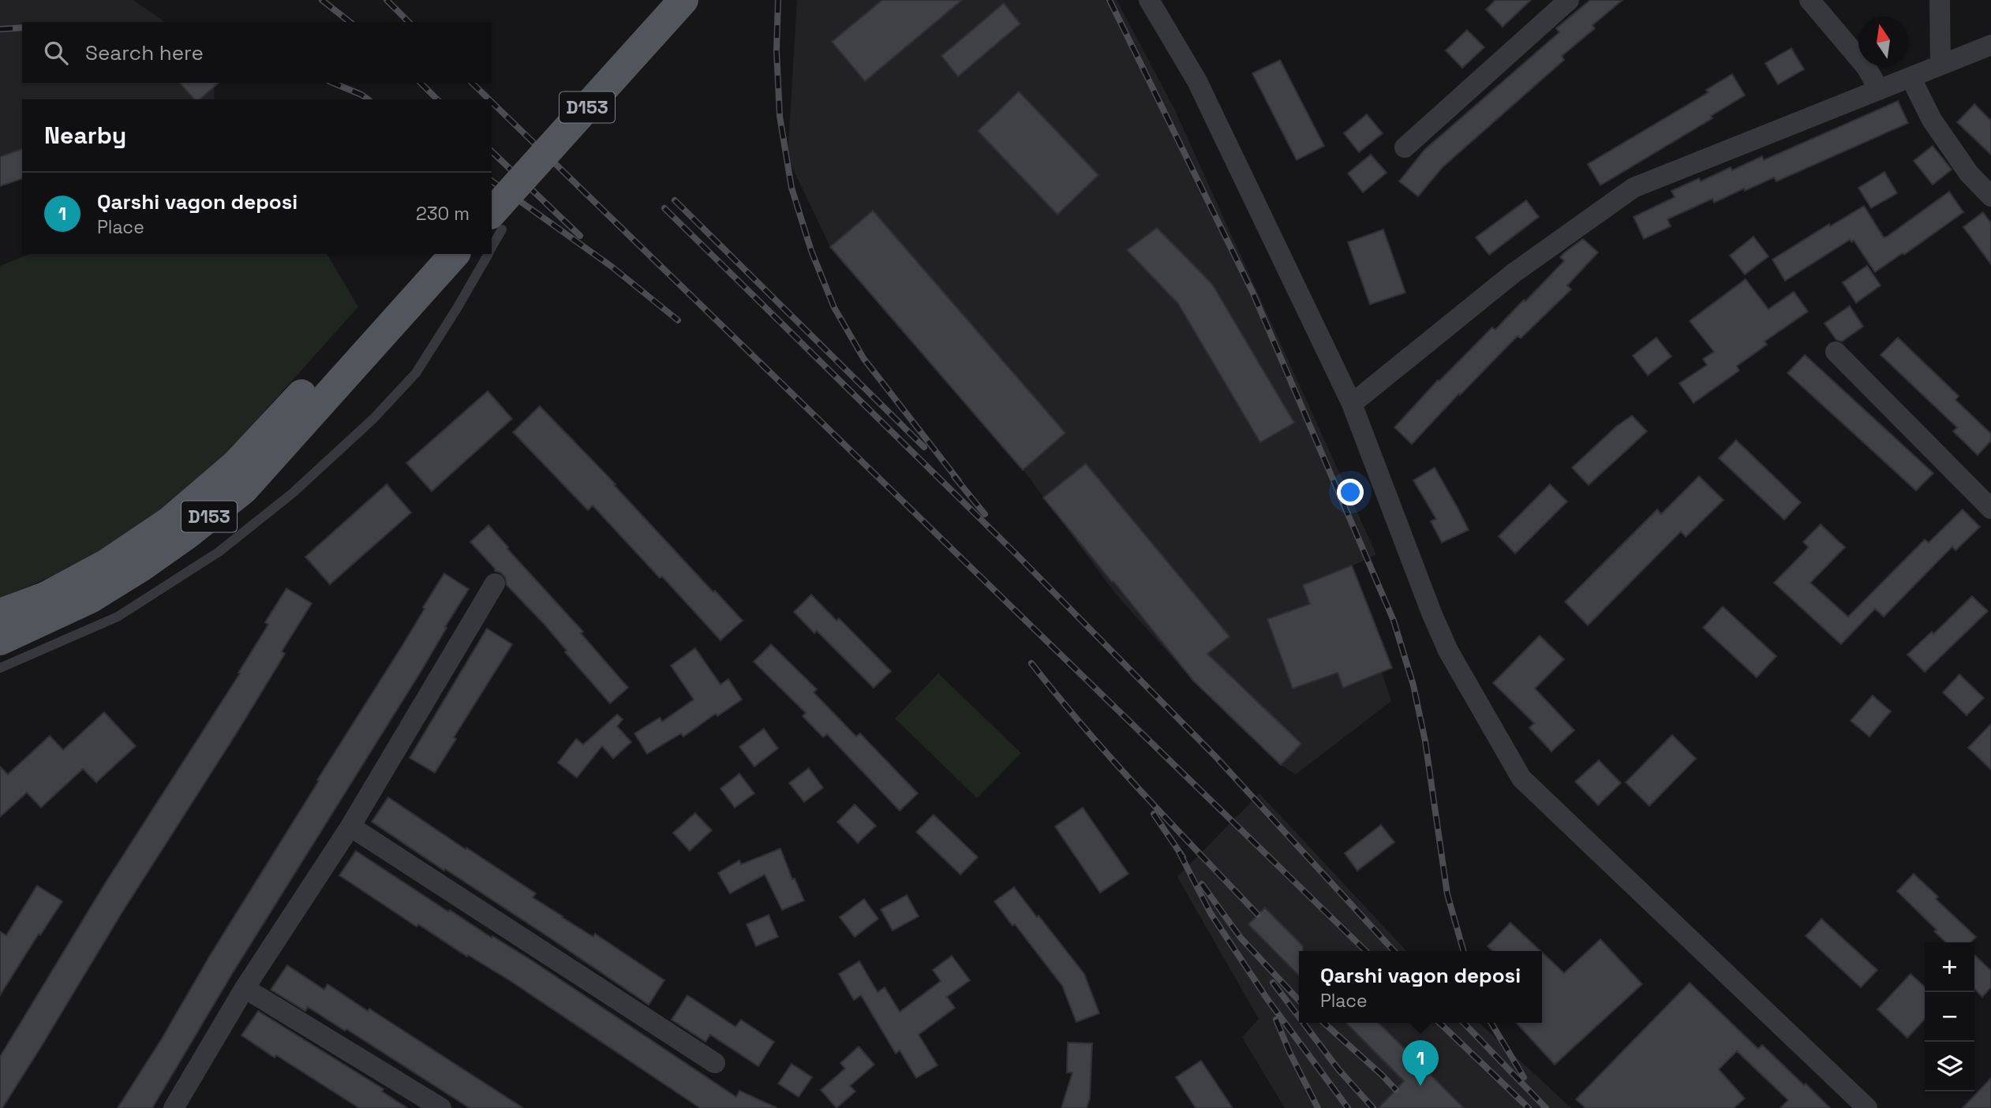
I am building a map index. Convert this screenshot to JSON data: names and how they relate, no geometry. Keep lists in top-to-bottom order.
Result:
{
  "streets": {
    "main road": ["D153"]
  },
  "north": "top",
  "page": {
    "search": "Search here",
    "heading": "Nearby",
    "list": [
      {
        "mark": "1",
        "name": "Qarshi vagon deposi",
        "note": "Place",
        "value": "230 m"
      }
    ],
    "map_buttons": ["+", "−"],
    "popup": ["Qarshi vagon deposi", "Place"],
    "pins": "1"
  }
}
